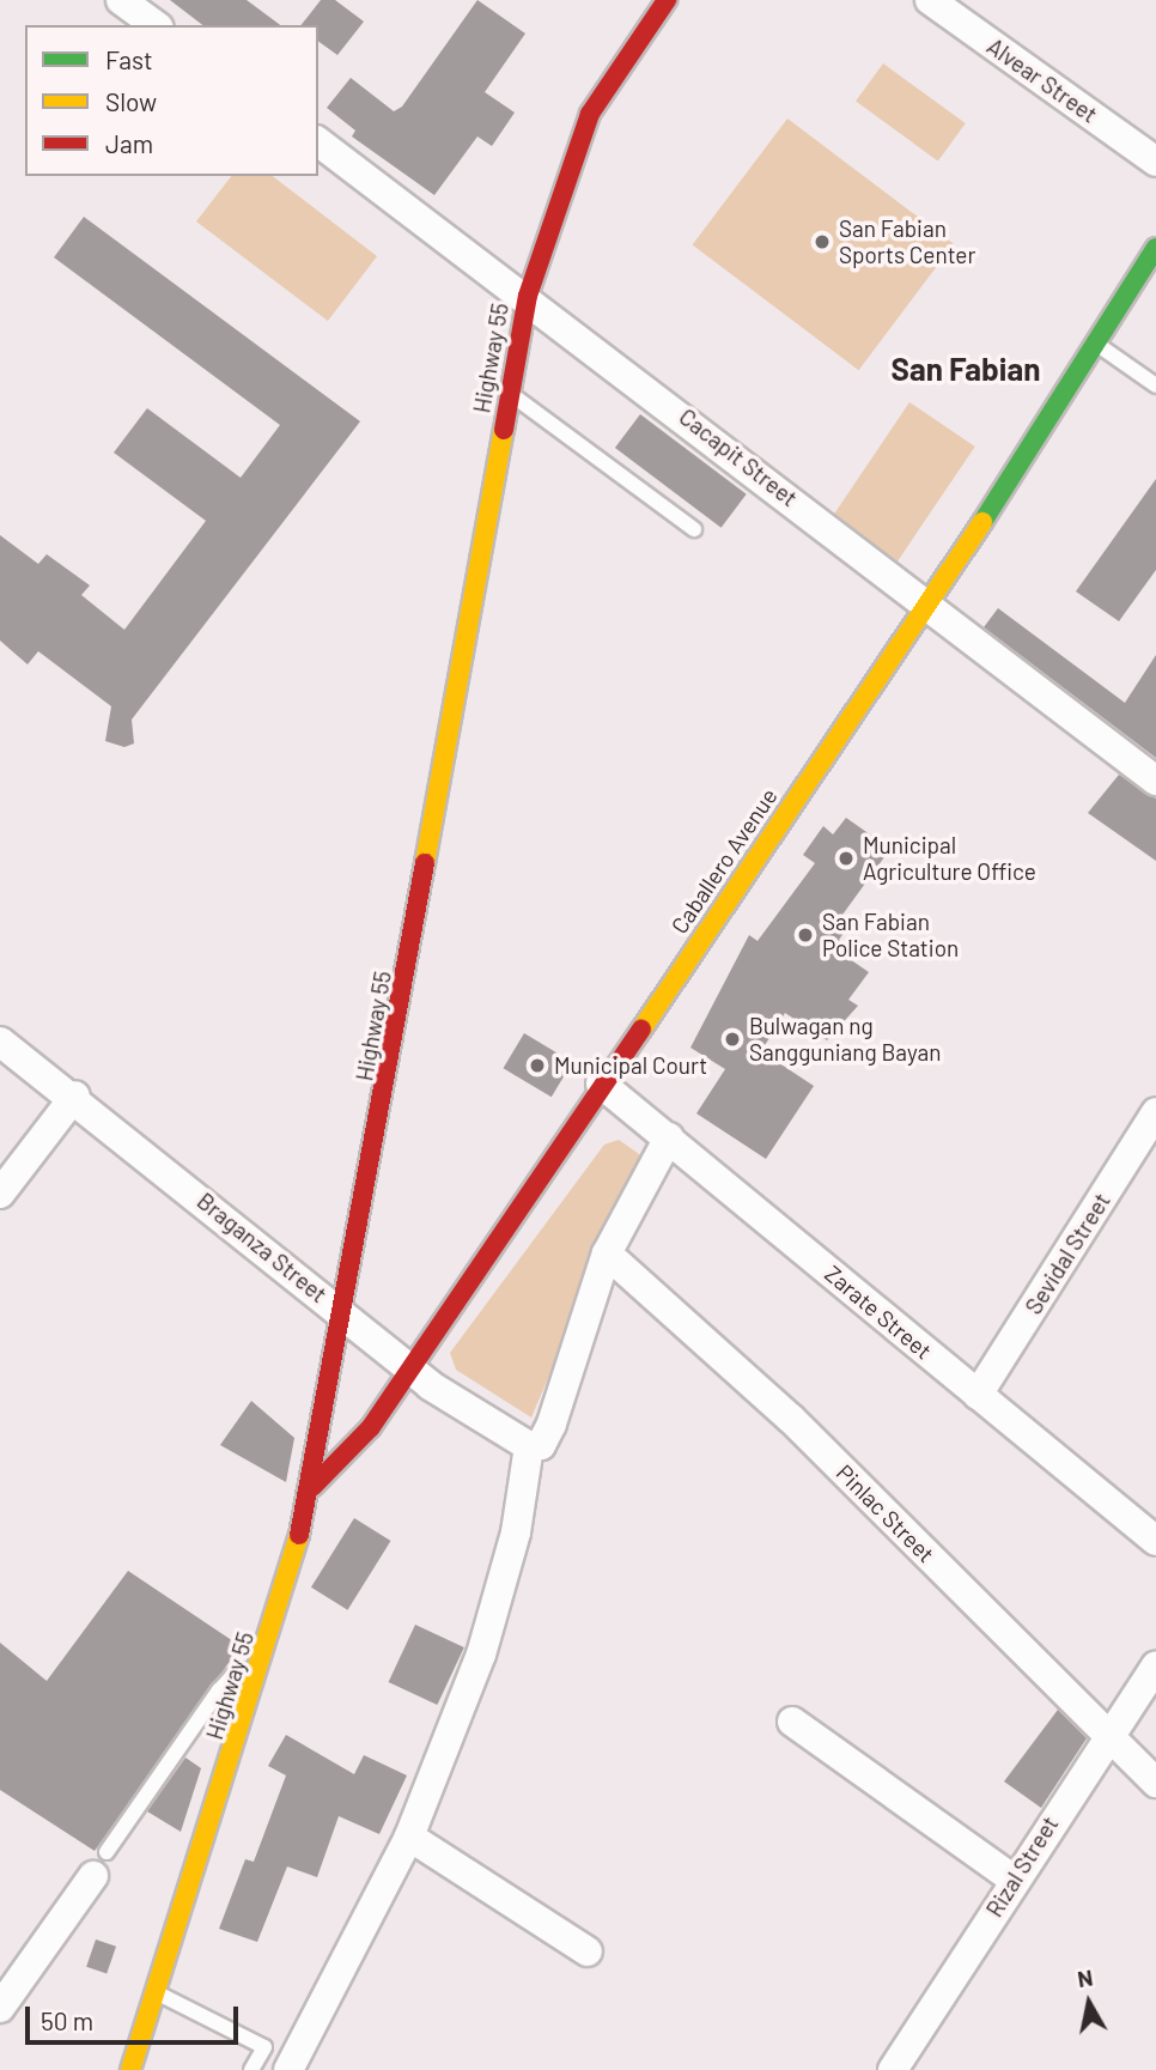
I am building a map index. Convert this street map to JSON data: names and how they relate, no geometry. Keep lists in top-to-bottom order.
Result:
{
  "streets": {
    "main road": ["Highway 55", "Caballero Avenue"],
    "street": [
      "Alvear Street",
      "Cacapit Street",
      "Braganza Street",
      "Sevidal Street",
      "Zarate Street",
      "Pinlac Street",
      "Rizal Street"
    ]
  },
  "crossings": [
    ["Highway 55", "Cacapit Street"],
    ["Highway 55", "Caballero Avenue"],
    ["Highway 55", "Braganza Street"],
    ["Cacapit Street", "Caballero Avenue"],
    ["Caballero Avenue", "Braganza Street"],
    ["Caballero Avenue", "Zarate Street"],
    ["Sevidal Street", "Zarate Street"],
    ["Pinlac Street", "Rizal Street"]
  ],
  "districts": ["San Fabian"],
  "places": [
    "San Fabian Sports Center",
    "Municipal Agriculture Office",
    "San Fabian Police Station",
    "Bulwagan ng Sangguniang Bayan",
    "Municipal Court"
  ],
  "legend": ["Fast", "Slow", "Jam"],
  "scale_bar": "50 m",
  "north": "top"
}
